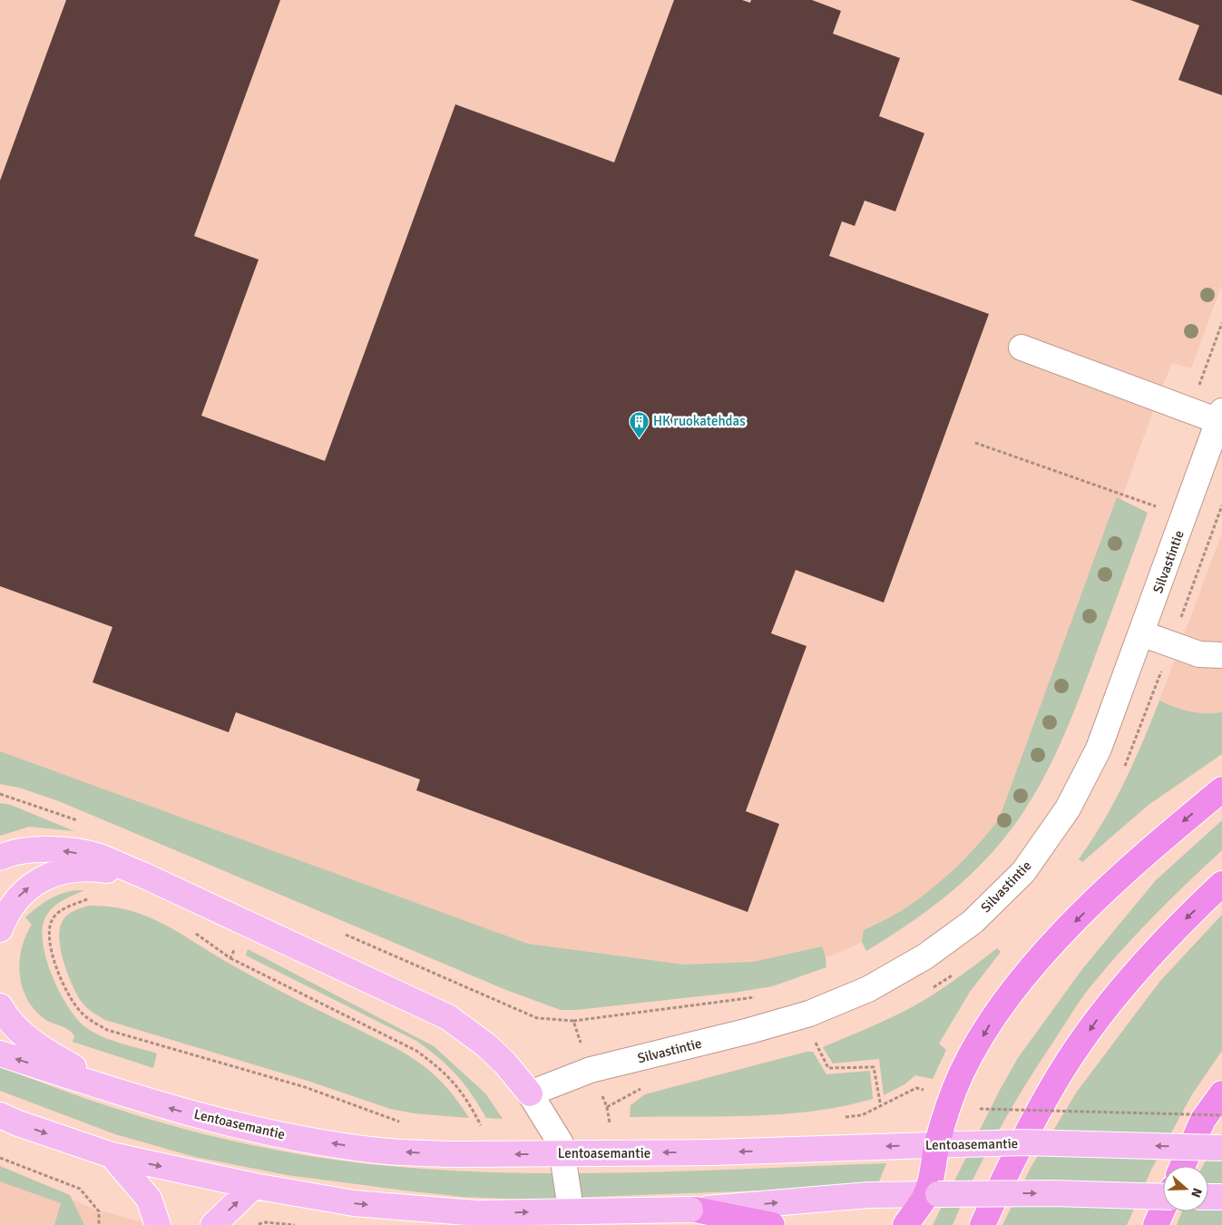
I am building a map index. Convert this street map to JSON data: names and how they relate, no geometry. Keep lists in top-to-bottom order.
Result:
{
  "streets": {
    "main road": ["Lentoasemantie"],
    "street": ["Silvastintie"]
  },
  "places": {
    "building": ["HK ruokatehdas"]
  },
  "north": "right"
}
